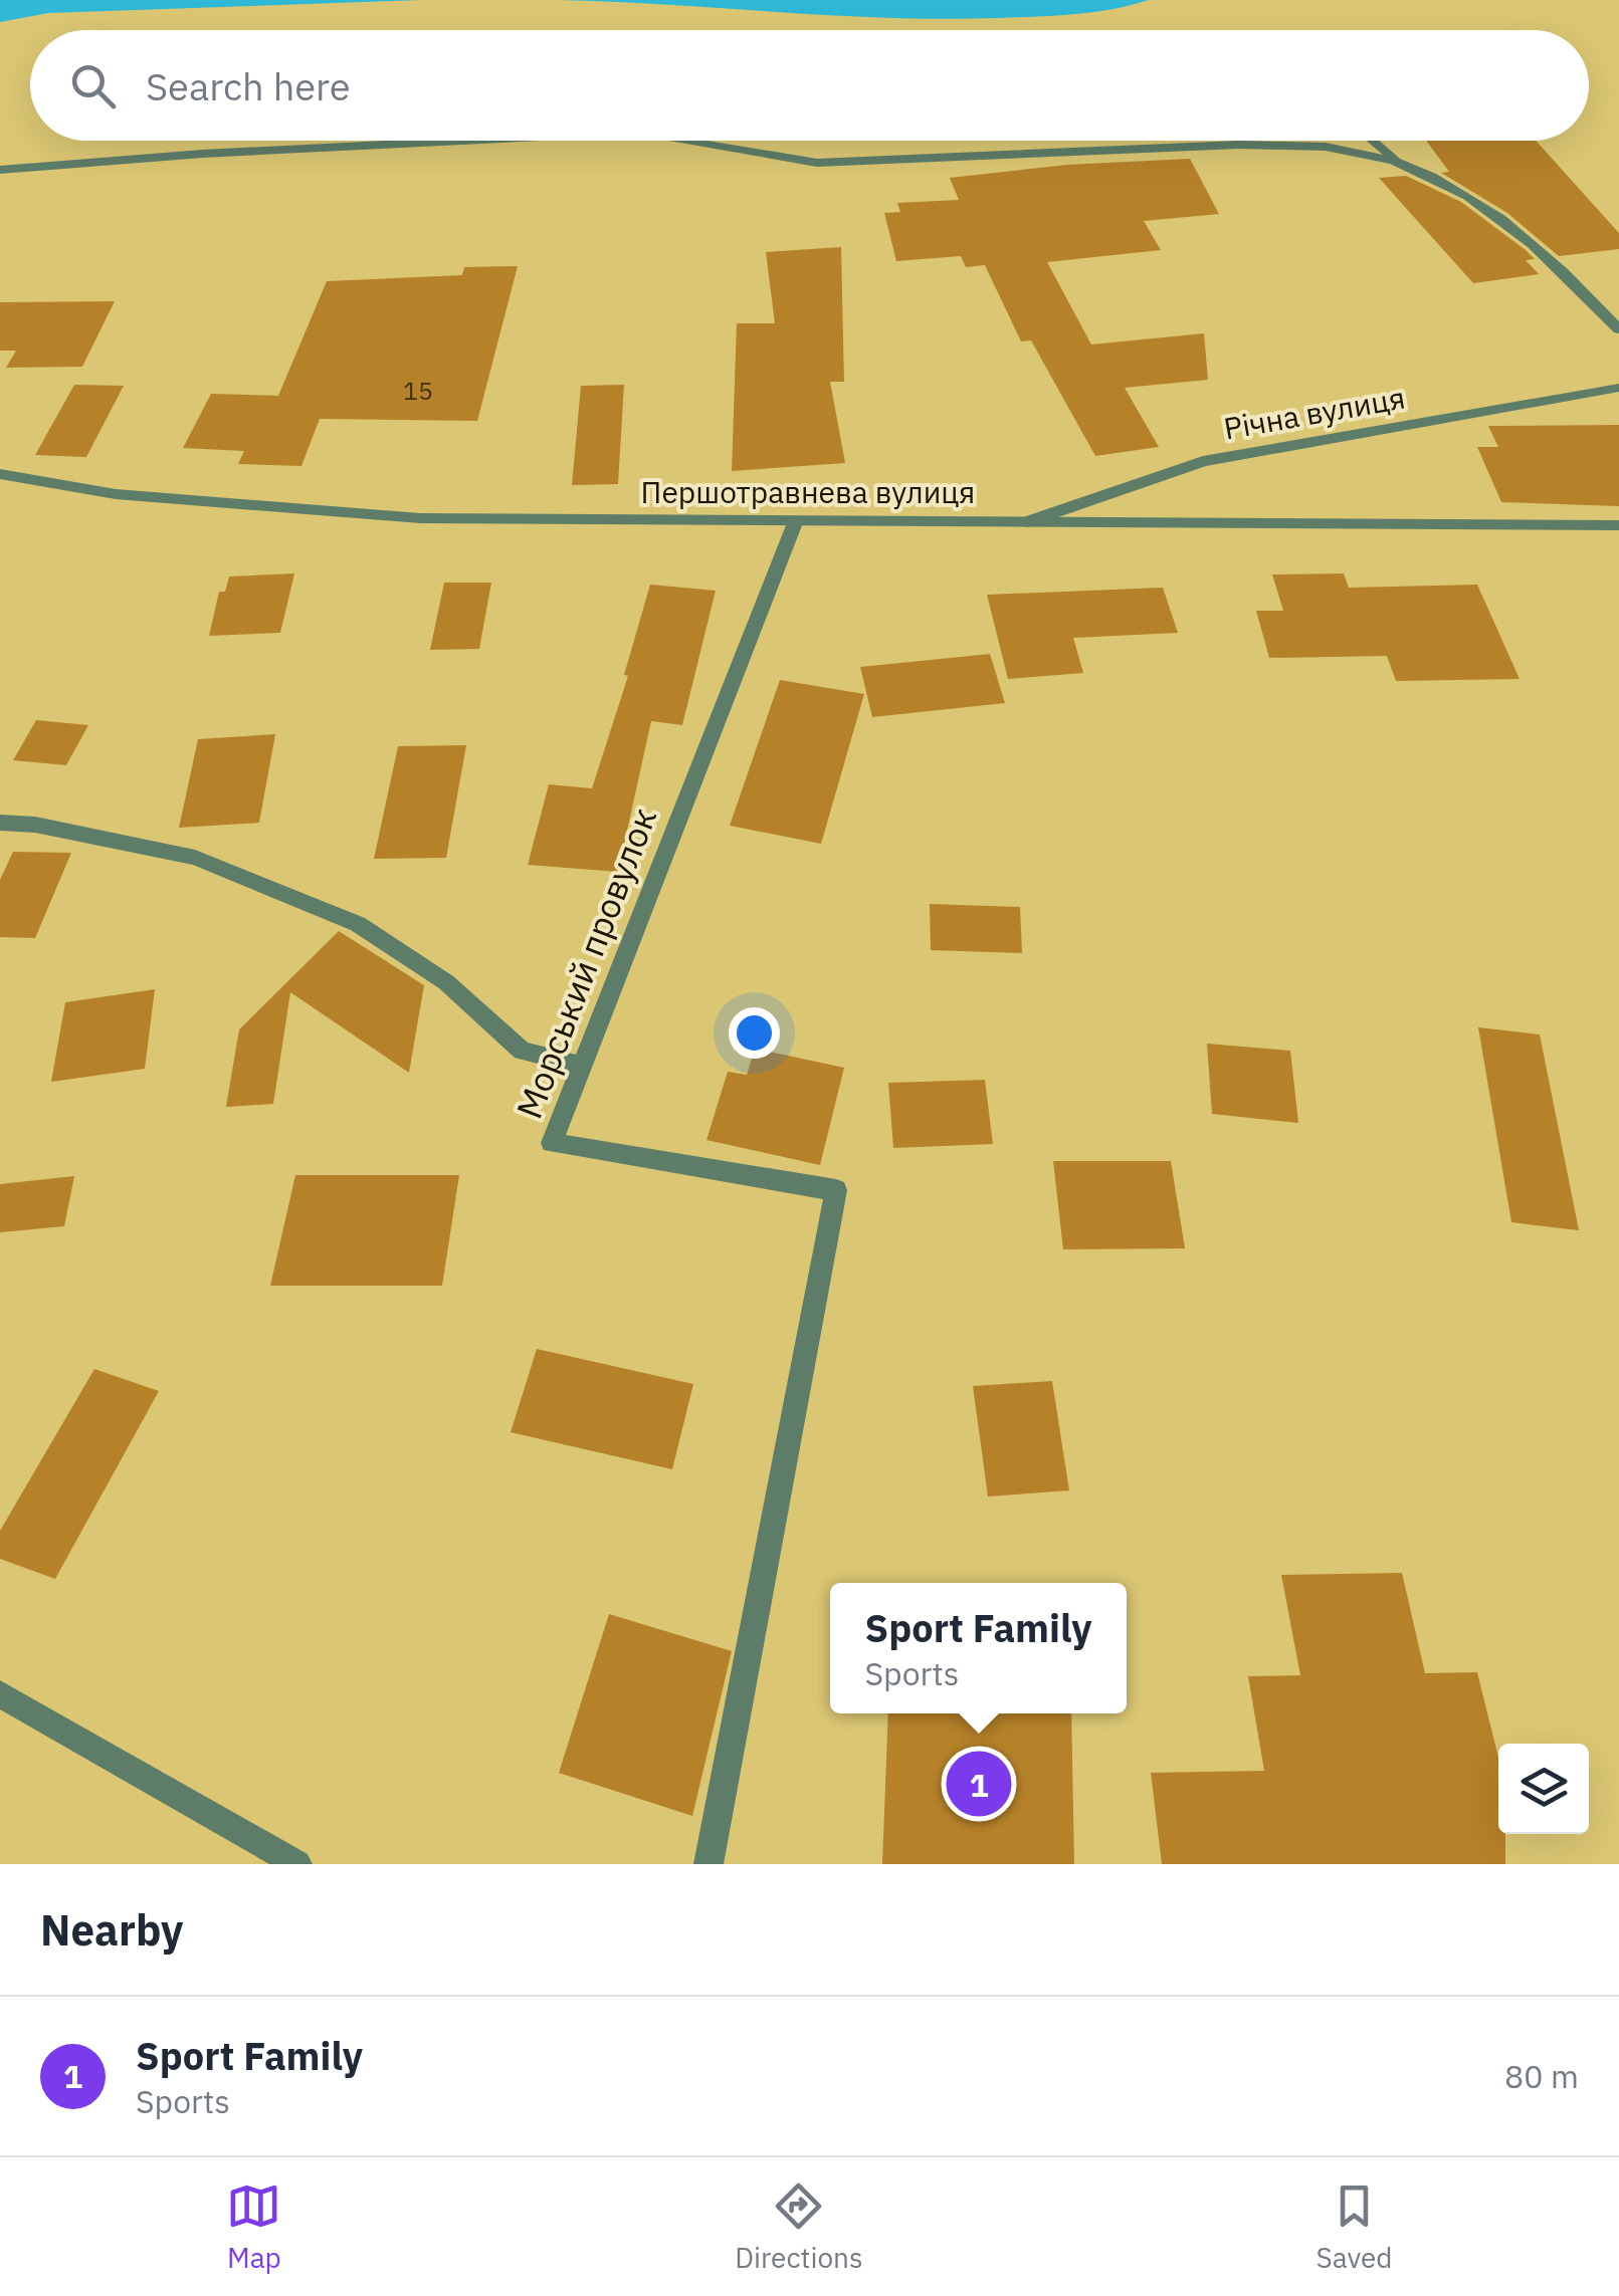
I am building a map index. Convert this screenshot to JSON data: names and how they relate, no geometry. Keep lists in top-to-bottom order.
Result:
{
  "streets": {
    "street": ["Річна вулиця", "Першотравнева вулиця", "Морський провулок"]
  },
  "crossings": [
    ["Річна вулиця", "Першотравнева вулиця"],
    ["Першотравнева вулиця", "Морський провулок"]
  ],
  "house_numbers": ["15"],
  "page": {
    "search": "Search here",
    "popup": ["Sport Family", "Sports"],
    "pins": "1",
    "heading": "Nearby",
    "list": [
      {
        "mark": "1",
        "name": "Sport Family",
        "note": "Sports",
        "value": "80 m"
      }
    ],
    "nav": ["Map", "Directions", "Saved"]
  }
}
